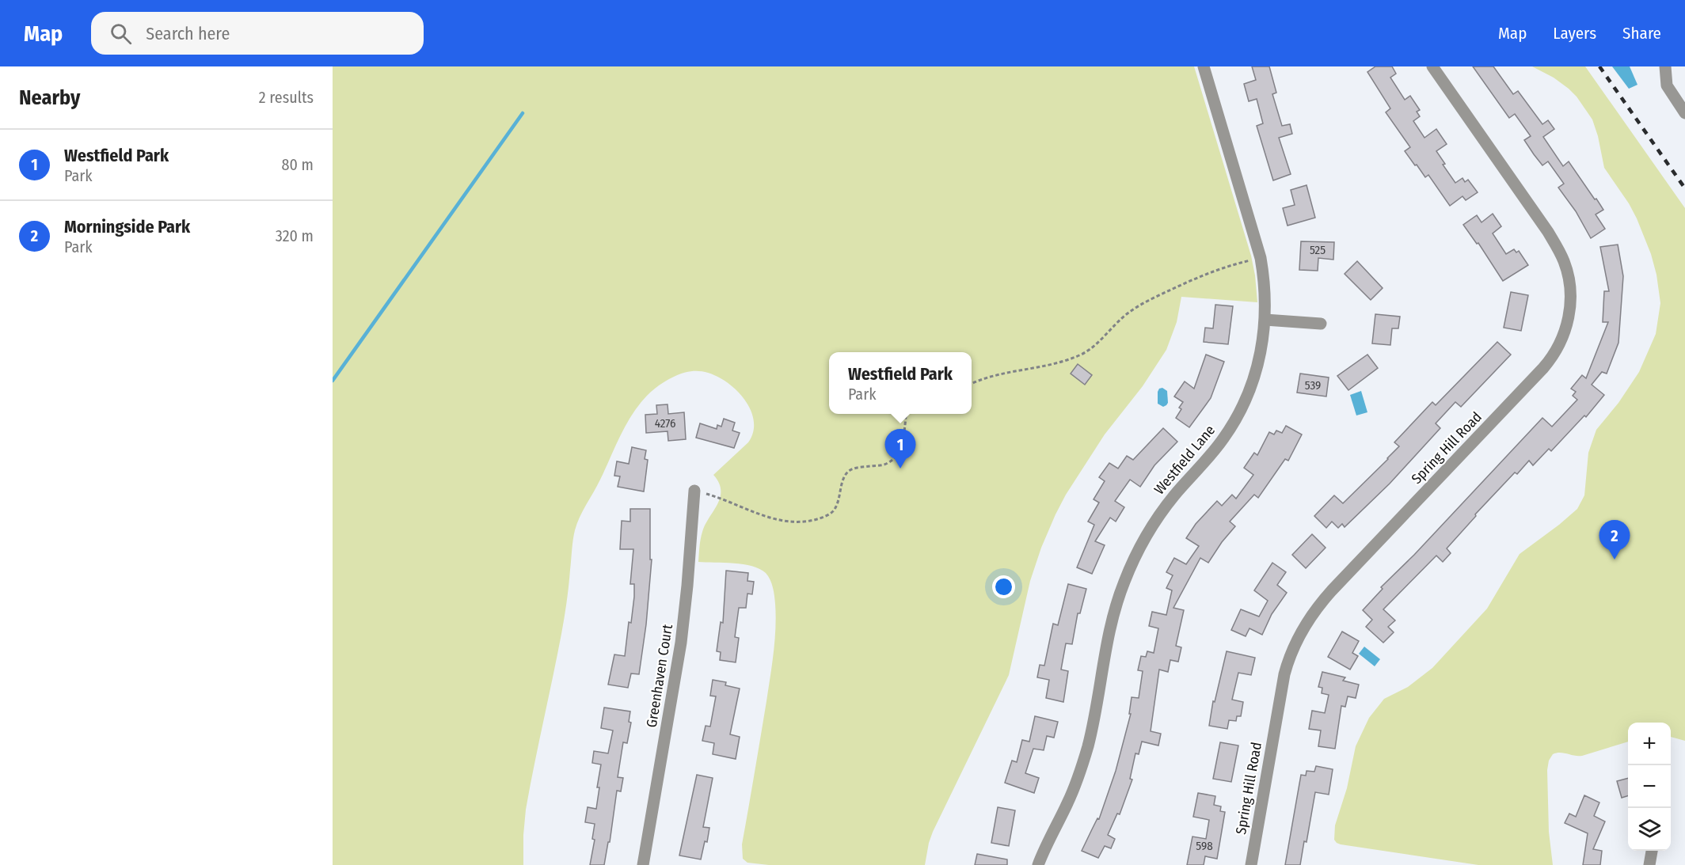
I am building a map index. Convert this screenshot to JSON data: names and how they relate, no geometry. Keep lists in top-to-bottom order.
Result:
{
  "streets": {
    "street": ["Spring Hill Road", "Westfield Lane", "Greenhaven Court"]
  },
  "house_numbers": [
    "525",
    "539",
    "4276",
    "598"
  ],
  "page": {
    "header": "Map",
    "search": "Search here",
    "nav": ["Map", "Layers", "Share"],
    "heading": ["Nearby", "2 results"],
    "list": [
      {
        "mark": "1",
        "name": "Westfield Park",
        "note": "Park",
        "value": "80 m"
      },
      {
        "mark": "2",
        "name": "Morningside Park",
        "note": "Park",
        "value": "320 m"
      }
    ],
    "popup": ["Westfield Park", "Park"],
    "pins": ["1", "2"],
    "map_buttons": ["+", "−"]
  }
}
